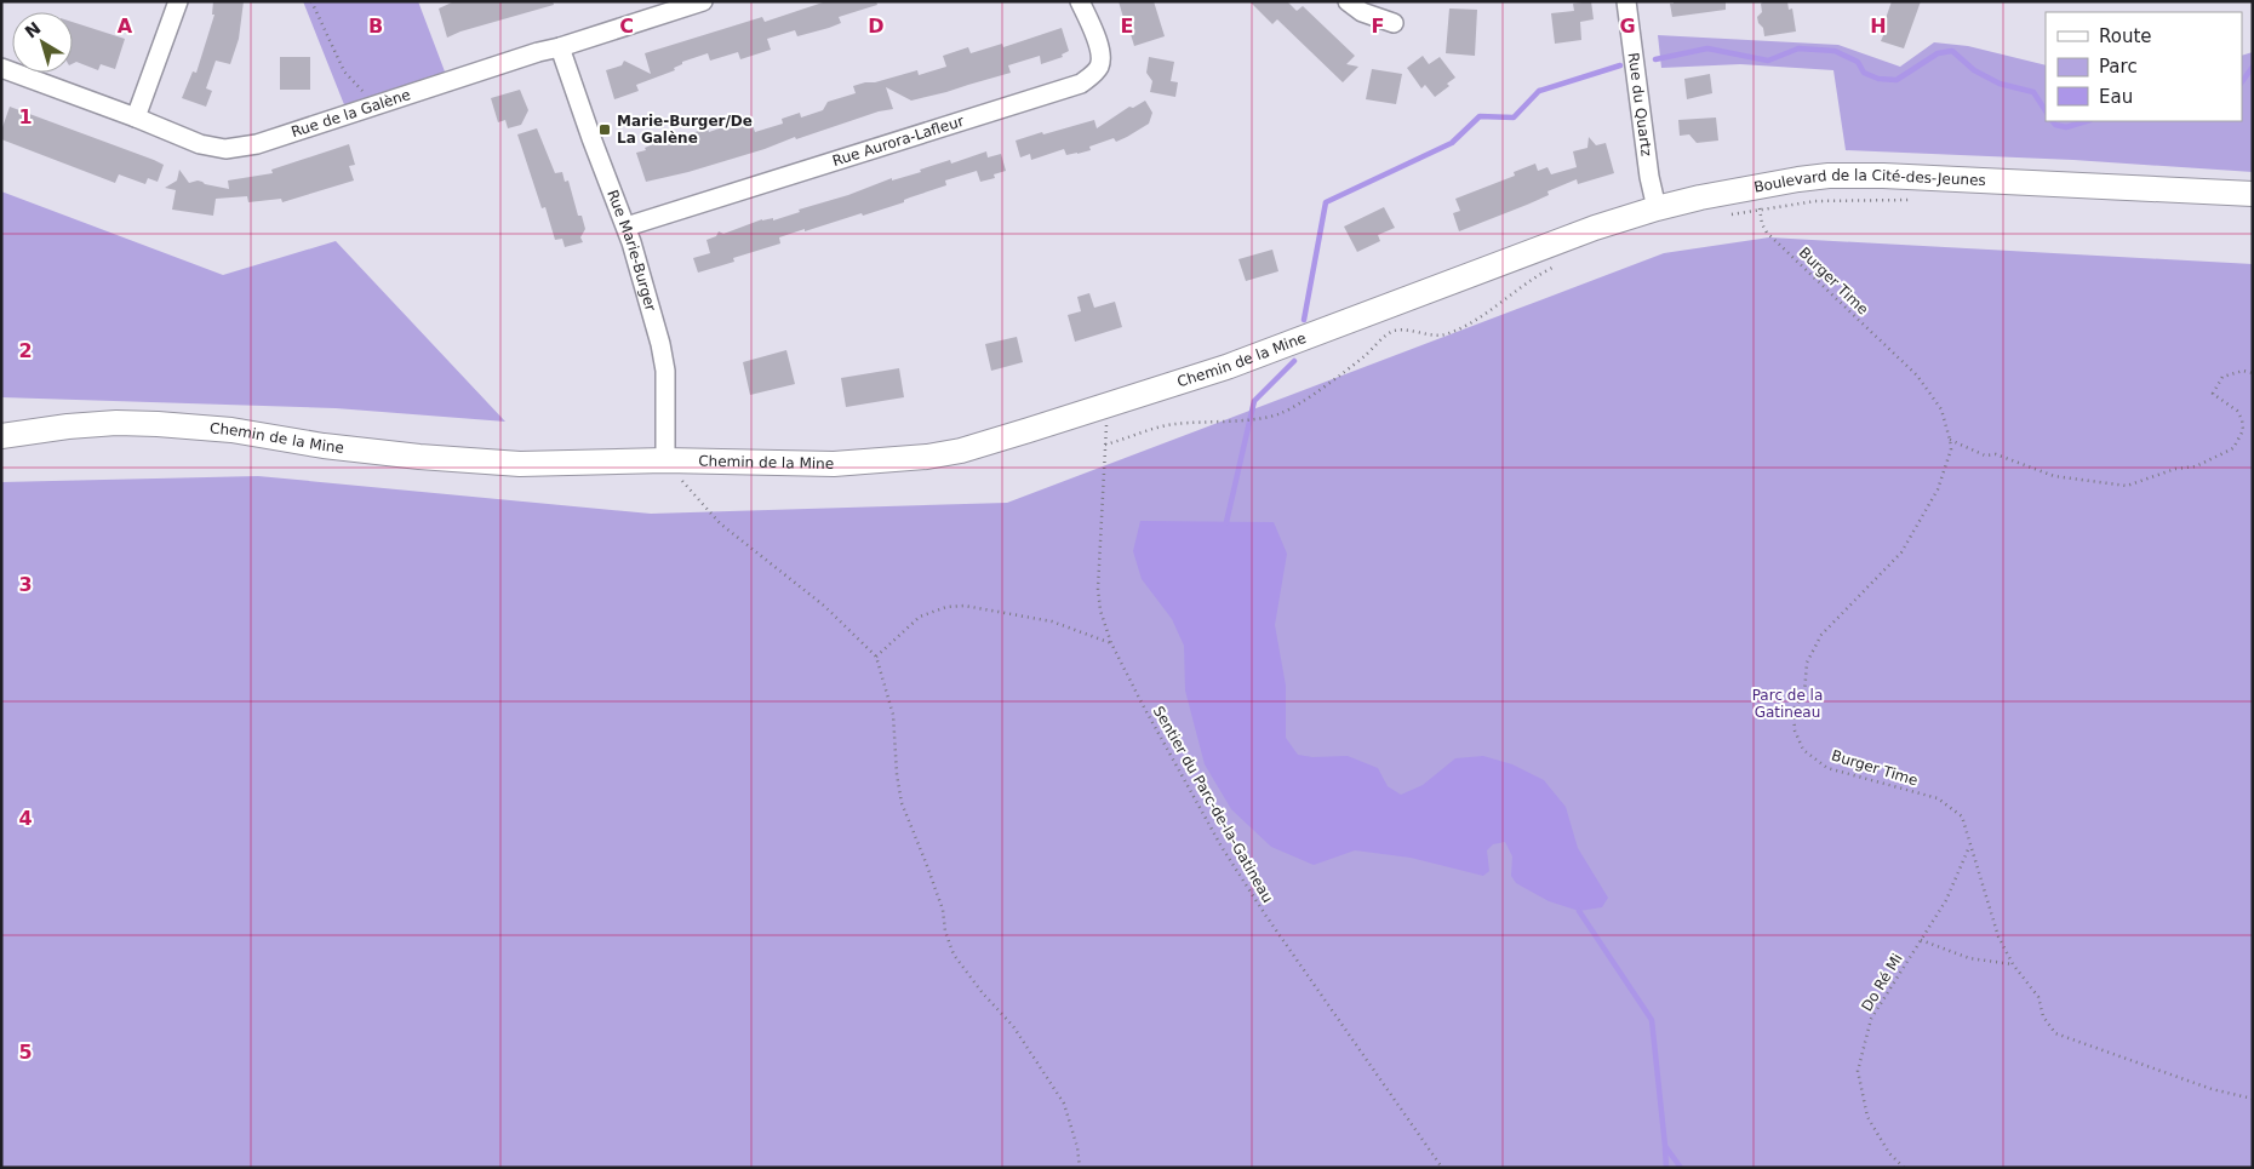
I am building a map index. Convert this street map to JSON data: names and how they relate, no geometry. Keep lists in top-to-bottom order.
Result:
{
  "streets": {
    "street": [
      "Rue du Quartz",
      "Rue de la Galène",
      "Rue Aurora-Lafleur",
      "Boulevard de la Cité-des-Jeunes",
      "Rue Marie-Burger",
      "Chemin de la Mine"
    ],
    "path": ["Burger Time", "Sentier du Parc-de-la-Gatineau", "Do Ré Mi"]
  },
  "crossings": [
    ["Rue du Quartz", "Boulevard de la Cité-des-Jeunes"],
    ["Rue de la Galène", "Rue Marie-Burger"],
    ["Rue Aurora-Lafleur", "Rue Marie-Burger"],
    ["Boulevard de la Cité-des-Jeunes", "Burger Time"],
    ["Boulevard de la Cité-des-Jeunes", "Chemin de la Mine"],
    ["Rue Marie-Burger", "Chemin de la Mine"],
    ["Burger Time", "Do Ré Mi"],
    ["Chemin de la Mine", "Sentier du Parc-de-la-Gatineau"]
  ],
  "parks": ["Parc de la Gatineau"],
  "places": {
    "transit": ["Marie-Burger/De La Galène"]
  },
  "legend": ["Route", "Parc", "Eau"],
  "north": "top left",
  "grid": {
    "columns": [
      "A",
      "B",
      "C",
      "D",
      "E",
      "F",
      "G",
      "H"
    ],
    "rows": [
      "1",
      "2",
      "3",
      "4",
      "5"
    ]
  }
}
